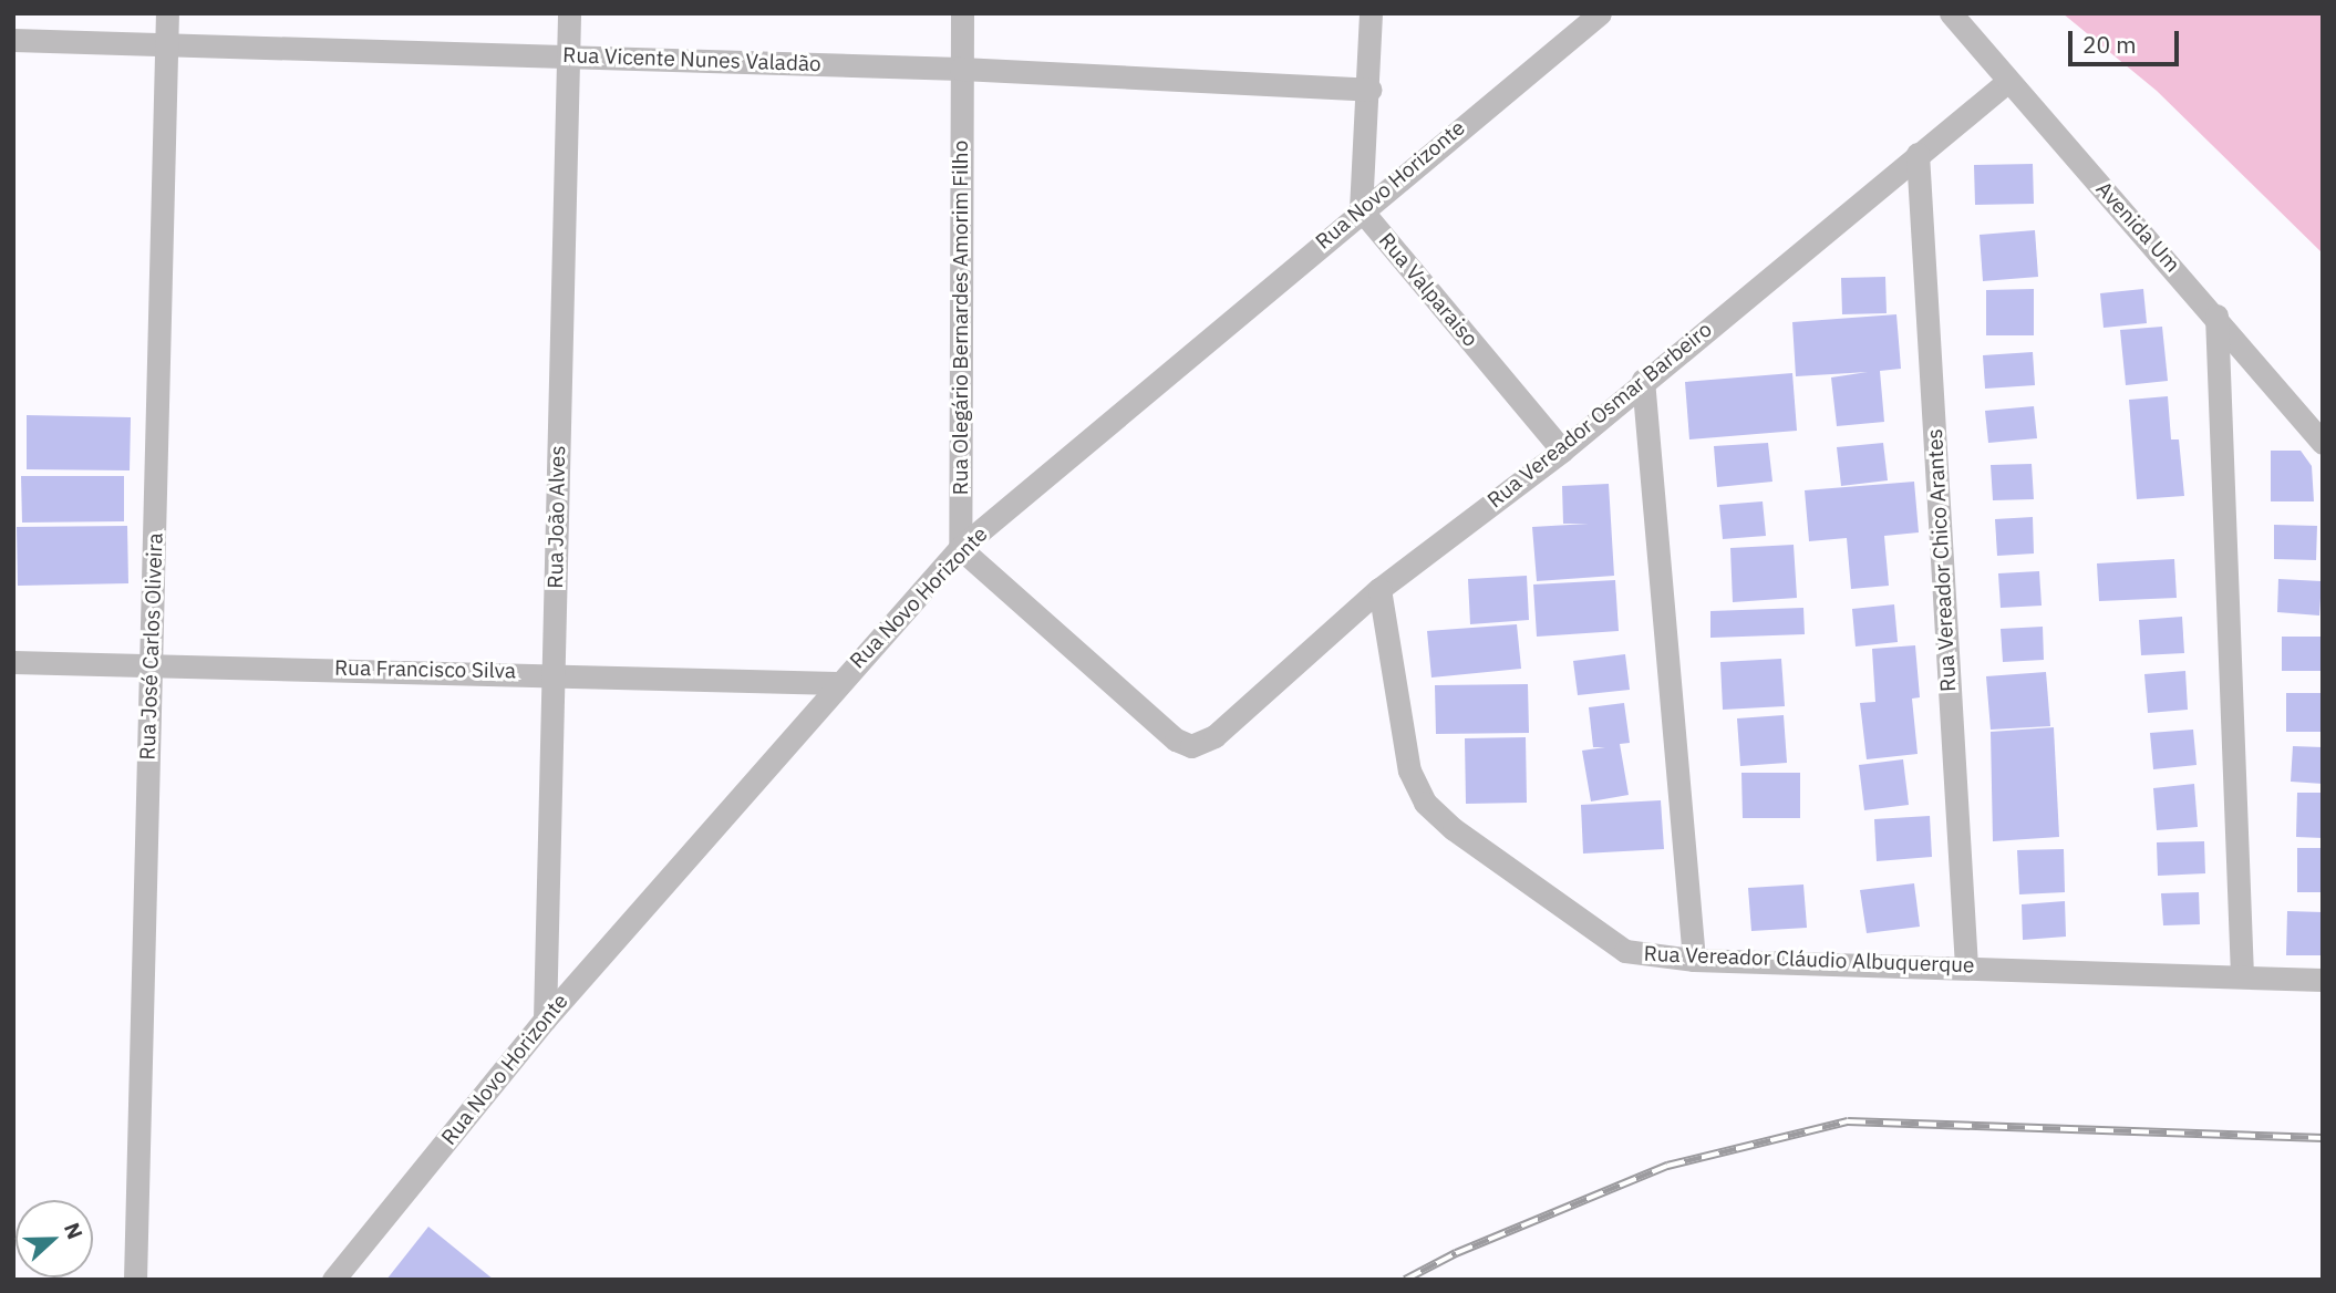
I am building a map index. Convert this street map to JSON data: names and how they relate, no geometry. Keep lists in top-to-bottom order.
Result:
{
  "streets": {
    "street": [
      "Rua Vicente Nunes Valadão",
      "Rua Novo Horizonte",
      "Avenida Um",
      "Rua Valparaiso",
      "Rua Olegário Bernardes Amorim Filho",
      "Rua Vereador Osmar Barbeiro",
      "Rua João Alves",
      "Rua Vereador Chico Arantes",
      "Rua José Carlos Oliveira",
      "Rua Francisco Silva",
      "Rua Vereador Cláudio Albuquerque"
    ]
  },
  "crossings": [
    ["Rua Vicente Nunes Valadão", "Rua Olegário Bernardes Amorim Filho"],
    ["Rua Vicente Nunes Valadão", "Rua João Alves"],
    ["Rua Vicente Nunes Valadão", "Rua José Carlos Oliveira"],
    ["Rua Novo Horizonte", "Rua Valparaiso"],
    ["Rua Novo Horizonte", "Rua Olegário Bernardes Amorim Filho"],
    ["Rua Novo Horizonte", "Rua Vereador Osmar Barbeiro"],
    ["Rua Novo Horizonte", "Rua João Alves"],
    ["Rua Novo Horizonte", "Rua Francisco Silva"],
    ["Avenida Um", "Rua Vereador Osmar Barbeiro"],
    ["Rua Valparaiso", "Rua Vereador Osmar Barbeiro"],
    ["Rua Olegário Bernardes Amorim Filho", "Rua Vereador Osmar Barbeiro"],
    ["Rua Vereador Osmar Barbeiro", "Rua Vereador Chico Arantes"],
    ["Rua Vereador Osmar Barbeiro", "Rua Vereador Cláudio Albuquerque"],
    ["Rua João Alves", "Rua Francisco Silva"],
    ["Rua Vereador Chico Arantes", "Rua Vereador Cláudio Albuquerque"],
    ["Rua José Carlos Oliveira", "Rua Francisco Silva"]
  ],
  "scale_bar": "20 m",
  "north": "right"
}
